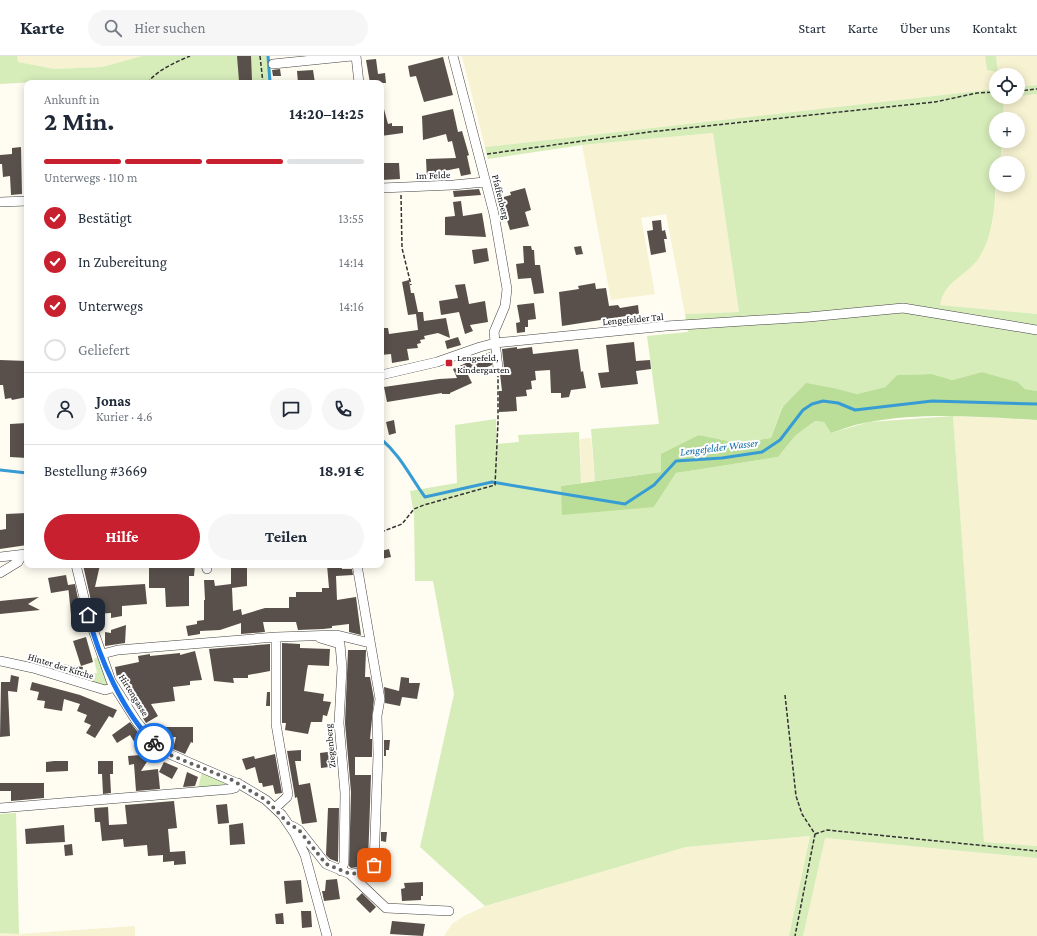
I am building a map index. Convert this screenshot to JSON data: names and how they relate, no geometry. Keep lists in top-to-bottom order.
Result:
{
  "streets": {
    "street": [
      "Im Felde",
      "Pfaffenberg",
      "Lengefelder Tal",
      "Hinter der Kirche",
      "Hirtengasse",
      "Ziegenberg"
    ]
  },
  "crossings": [
    ["Im Felde", "Pfaffenberg"],
    ["Pfaffenberg", "Lengefelder Tal"],
    ["Hinter der Kirche", "Hirtengasse"],
    ["Hirtengasse", "Ziegenberg"]
  ],
  "water": ["Lengefelder Wasser"],
  "places": {
    "transit": ["Lengefeld, Kindergarten"]
  },
  "page": {
    "header": "Karte",
    "search": "Hier suchen",
    "nav": [
      "Start",
      "Karte",
      "Über uns",
      "Kontakt"
    ],
    "map_buttons": ["+", "−"],
    "heading": ["2 Min.", "Ankunft in", "14:20–14:25"],
    "panel": [
      "Jonas",
      "Kurier · 4.6",
      "Bestellung #3669",
      "18.91 €"
    ],
    "bar": "Unterwegs · 110 m",
    "list": [
      ["Bestätigt", "13:55"],
      ["In Zubereitung", "14:14"],
      ["Unterwegs", "14:16"],
      "Geliefert"
    ],
    "buttons": ["Hilfe", "Teilen"]
  }
}
